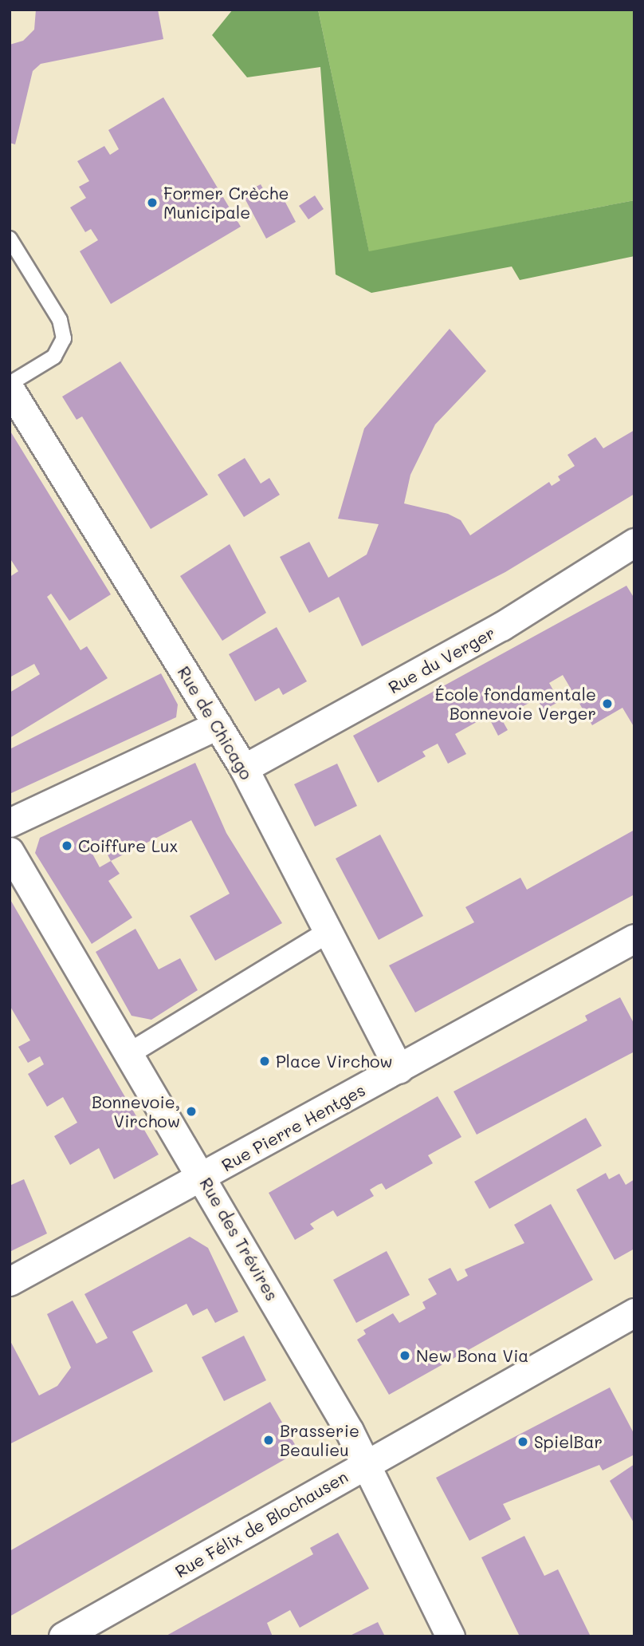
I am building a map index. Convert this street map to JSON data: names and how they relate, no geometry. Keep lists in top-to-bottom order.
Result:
{
  "streets": {
    "street": [
      "Rue du Verger",
      "Rue de Chicago",
      "Rue Pierre Hentges",
      "Rue des Trévires",
      "Rue Félix de Blochausen"
    ]
  },
  "crossings": [
    ["Rue du Verger", "Rue de Chicago"],
    ["Rue de Chicago", "Rue Pierre Hentges"],
    ["Rue Pierre Hentges", "Rue des Trévires"],
    ["Rue des Trévires", "Rue Félix de Blochausen"]
  ],
  "places": [
    "Former Crèche Municipale",
    "École fondamentale Bonnevoie Verger",
    "Coiffure Lux",
    "Place Virchow",
    "Bonnevoie, Virchow",
    "New Bona Via",
    "Brasserie Beaulieu",
    "SpielBar"
  ]
}
